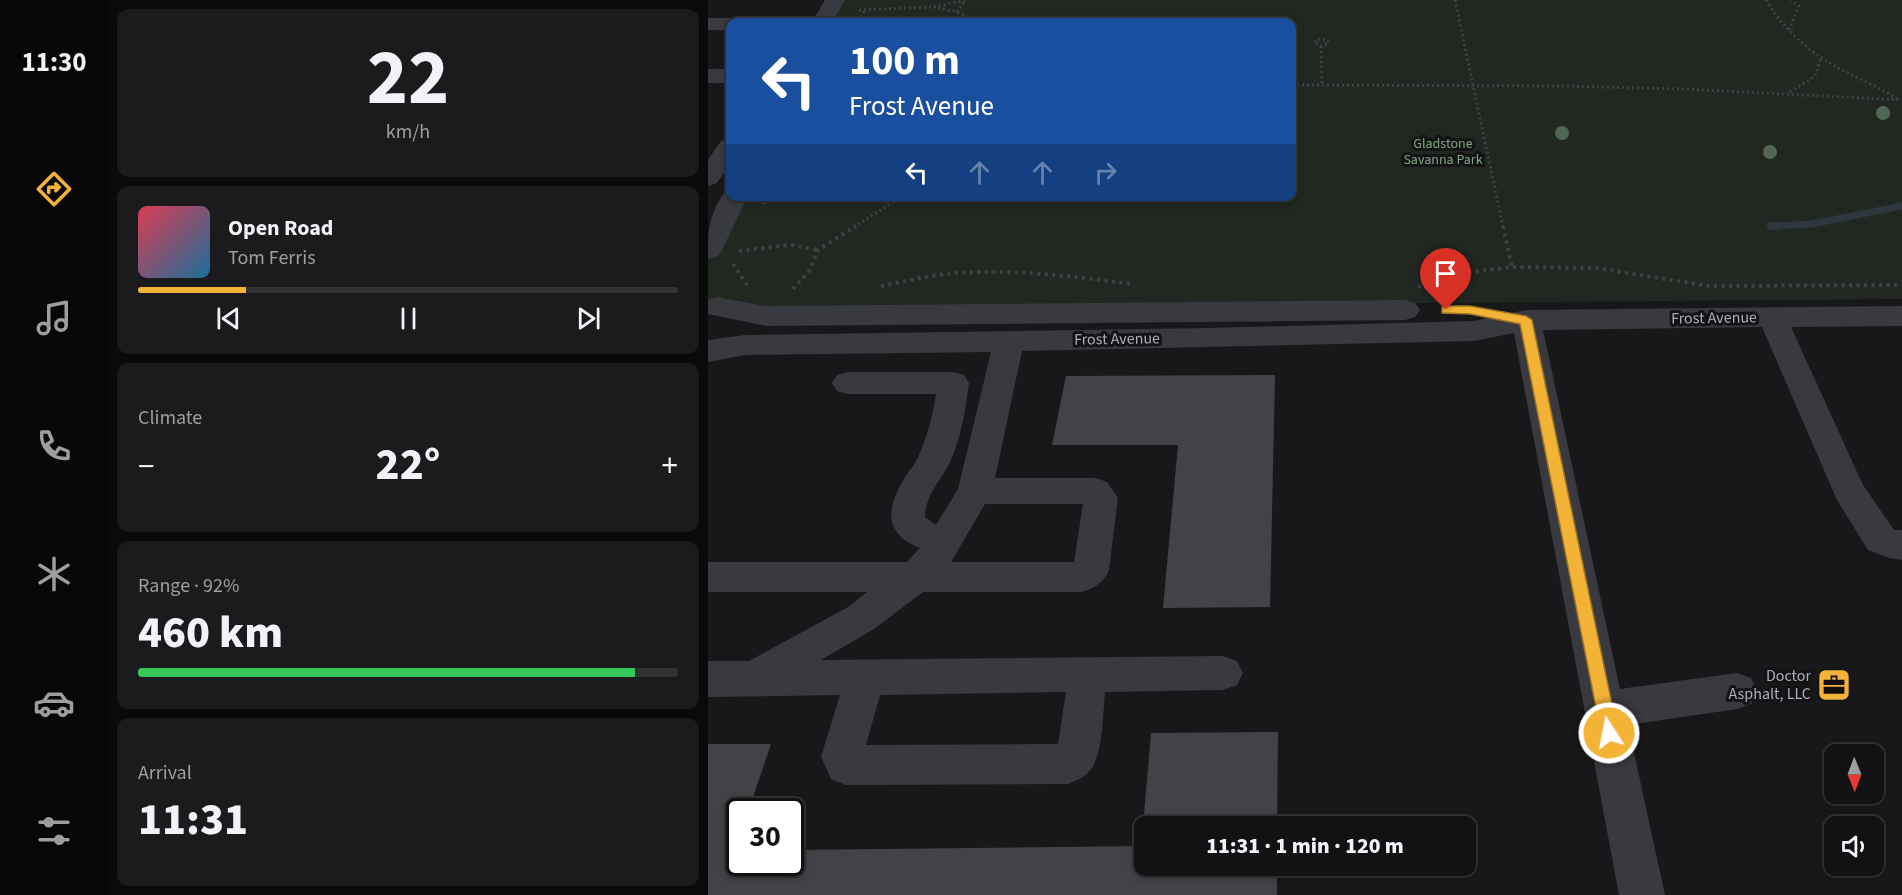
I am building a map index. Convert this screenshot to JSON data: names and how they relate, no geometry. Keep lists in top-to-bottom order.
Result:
{
  "streets": {
    "street": ["Frost Avenue"]
  },
  "parks": ["Gladstone Savanna Park"],
  "places": {
    "office": ["Doctor Asphalt, LLC"]
  },
  "north": "bottom",
  "page": {
    "tabs": "11:30",
    "tile": [
      ["22", "km/h"],
      "Climate",
      ["Range · 92%", "460 km"],
      ["Arrival", "11:31"]
    ],
    "turn": ["100 m", "Frost Avenue"],
    "song": ["Open Road", "Tom Ferris"],
    "heat": ["−", "22°", "+"],
    "limit": "30",
    "trip": "11:31 · 1 min · 120 m"
  }
}
